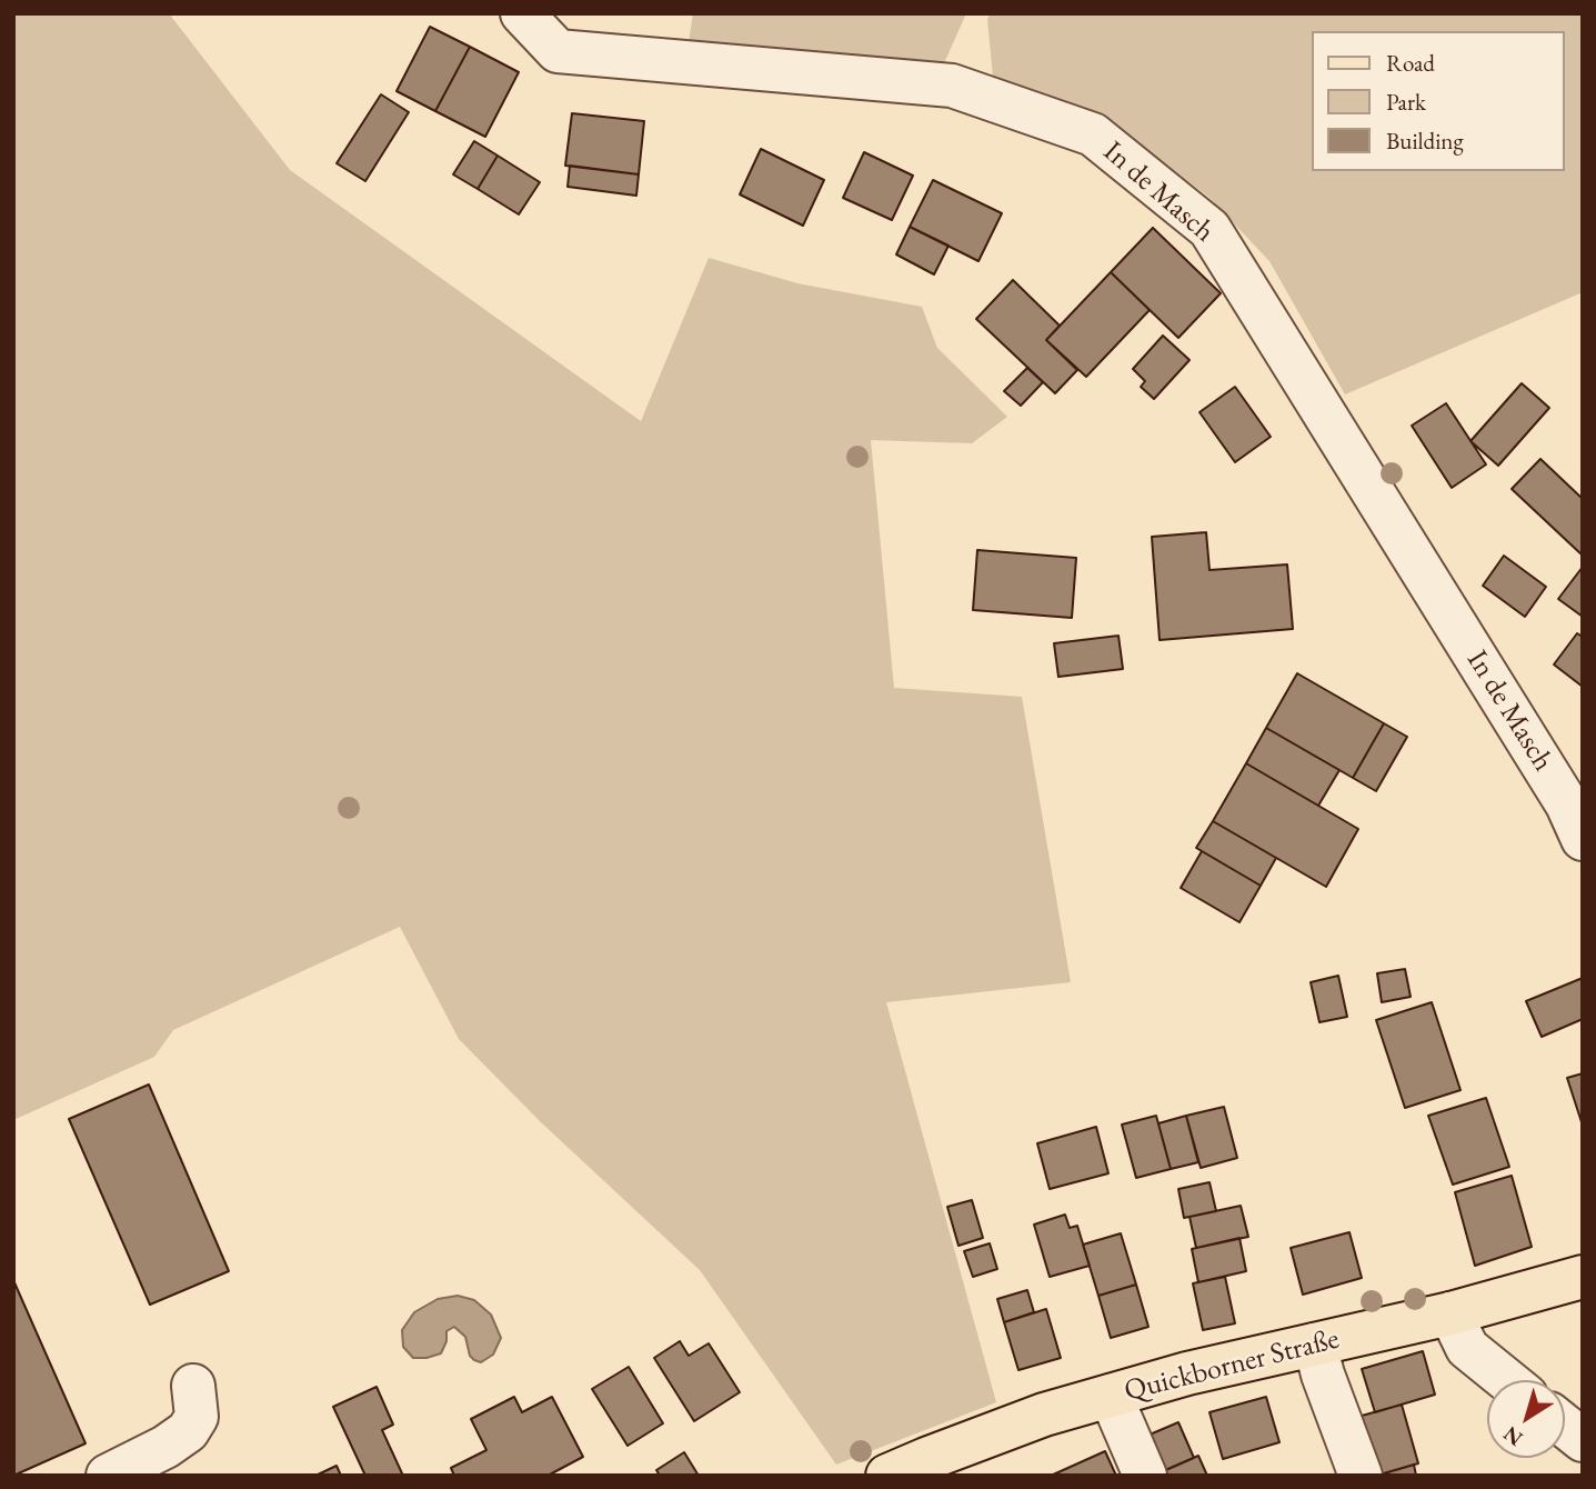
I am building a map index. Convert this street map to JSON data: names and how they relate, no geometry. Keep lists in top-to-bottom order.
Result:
{
  "streets": {
    "main road": ["Quickborner Straße"],
    "street": ["In de Masch"]
  },
  "legend": ["Road", "Park", "Building"],
  "north": "bottom left"
}
